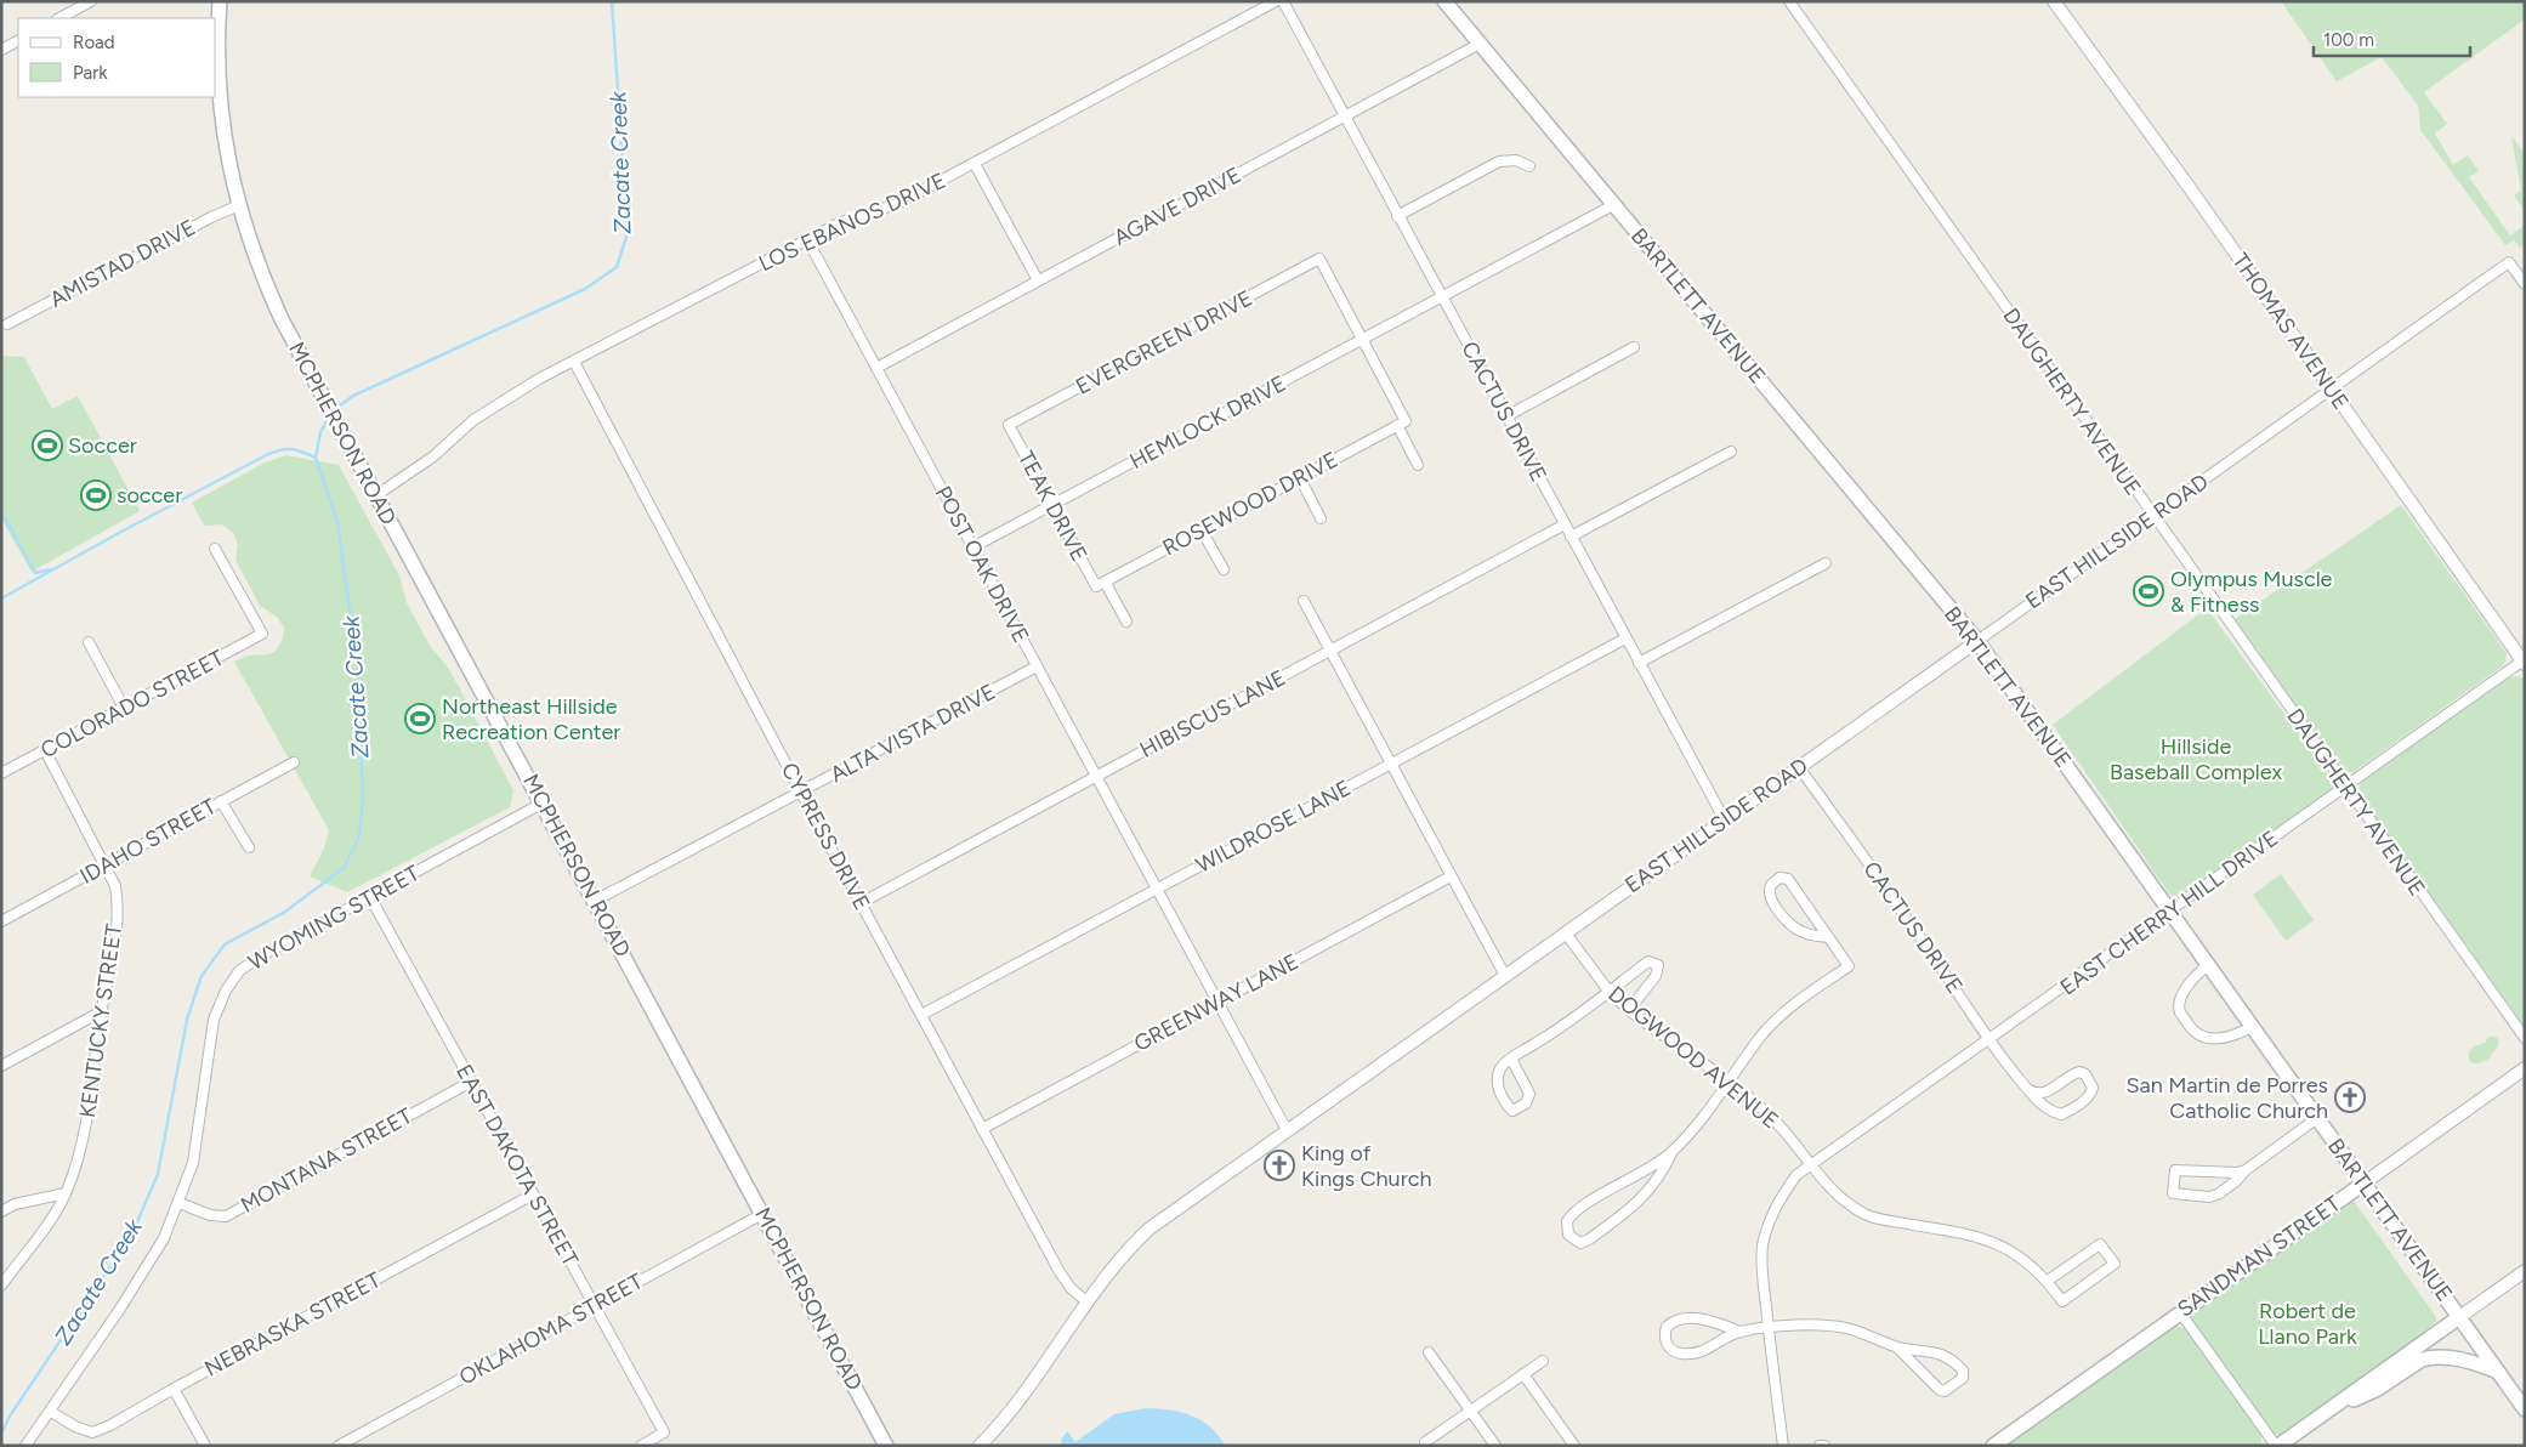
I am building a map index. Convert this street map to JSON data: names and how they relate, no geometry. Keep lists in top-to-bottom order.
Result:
{
  "streets": {
    "main road": ["BARTLETT AVENUE", "MCPHERSON ROAD", "SANDMAN STREET"],
    "street": [
      "AGAVE DRIVE",
      "LOS EBANOS DRIVE",
      "AMISTAD DRIVE",
      "THOMAS AVENUE",
      "EVERGREEN DRIVE",
      "DAUGHERTY AVENUE",
      "CACTUS DRIVE",
      "HEMLOCK DRIVE",
      "ROSEWOOD DRIVE",
      "TEAK DRIVE",
      "EAST HILLSIDE ROAD",
      "POST OAK DRIVE",
      "COLORADO STREET",
      "HIBISCUS LANE",
      "ALTA VISTA DRIVE",
      "WILDROSE LANE",
      "CYPRESS DRIVE",
      "IDAHO STREET",
      "EAST CHERRY HILL DRIVE",
      "WYOMING STREET",
      "GREENWAY LANE",
      "KENTUCKY STREET",
      "DOGWOOD AVENUE",
      "MONTANA STREET",
      "EAST DAKOTA STREET",
      "NEBRASKA STREET",
      "OKLAHOMA STREET"
    ]
  },
  "crossings": [
    ["AGAVE DRIVE", "BARTLETT AVENUE"],
    ["AGAVE DRIVE", "CACTUS DRIVE"],
    ["AGAVE DRIVE", "POST OAK DRIVE"],
    ["LOS EBANOS DRIVE", "MCPHERSON ROAD"],
    ["LOS EBANOS DRIVE", "POST OAK DRIVE"],
    ["LOS EBANOS DRIVE", "CYPRESS DRIVE"],
    ["AMISTAD DRIVE", "MCPHERSON ROAD"],
    ["BARTLETT AVENUE", "HEMLOCK DRIVE"],
    ["BARTLETT AVENUE", "EAST HILLSIDE ROAD"],
    ["BARTLETT AVENUE", "EAST CHERRY HILL DRIVE"],
    ["BARTLETT AVENUE", "SANDMAN STREET"],
    ["THOMAS AVENUE", "EAST HILLSIDE ROAD"],
    ["THOMAS AVENUE", "EAST CHERRY HILL DRIVE"],
    ["EVERGREEN DRIVE", "HEMLOCK DRIVE"],
    ["EVERGREEN DRIVE", "TEAK DRIVE"],
    ["DAUGHERTY AVENUE", "EAST HILLSIDE ROAD"],
    ["DAUGHERTY AVENUE", "EAST CHERRY HILL DRIVE"],
    ["CACTUS DRIVE", "HEMLOCK DRIVE"],
    ["CACTUS DRIVE", "EAST HILLSIDE ROAD"],
    ["CACTUS DRIVE", "HIBISCUS LANE"],
    ["CACTUS DRIVE", "WILDROSE LANE"],
    ["CACTUS DRIVE", "EAST CHERRY HILL DRIVE"],
    ["HEMLOCK DRIVE", "TEAK DRIVE"],
    ["HEMLOCK DRIVE", "POST OAK DRIVE"],
    ["MCPHERSON ROAD", "ALTA VISTA DRIVE"],
    ["MCPHERSON ROAD", "WYOMING STREET"],
    ["MCPHERSON ROAD", "OKLAHOMA STREET"],
    ["ROSEWOOD DRIVE", "TEAK DRIVE"],
    ["EAST HILLSIDE ROAD", "POST OAK DRIVE"],
    ["EAST HILLSIDE ROAD", "CYPRESS DRIVE"],
    ["EAST HILLSIDE ROAD", "DOGWOOD AVENUE"],
    ["POST OAK DRIVE", "HIBISCUS LANE"],
    ["POST OAK DRIVE", "ALTA VISTA DRIVE"],
    ["POST OAK DRIVE", "WILDROSE LANE"],
    ["POST OAK DRIVE", "GREENWAY LANE"],
    ["COLORADO STREET", "KENTUCKY STREET"],
    ["HIBISCUS LANE", "CYPRESS DRIVE"],
    ["ALTA VISTA DRIVE", "CYPRESS DRIVE"],
    ["WILDROSE LANE", "CYPRESS DRIVE"],
    ["CYPRESS DRIVE", "GREENWAY LANE"],
    ["IDAHO STREET", "KENTUCKY STREET"],
    ["EAST CHERRY HILL DRIVE", "DOGWOOD AVENUE"],
    ["WYOMING STREET", "MONTANA STREET"],
    ["WYOMING STREET", "EAST DAKOTA STREET"],
    ["WYOMING STREET", "NEBRASKA STREET"],
    ["MONTANA STREET", "EAST DAKOTA STREET"],
    ["EAST DAKOTA STREET", "NEBRASKA STREET"],
    ["EAST DAKOTA STREET", "OKLAHOMA STREET"]
  ],
  "water": ["Zacate Creek"],
  "parks": ["Hillside Baseball Complex", "Robert de Llano Park"],
  "places": {
    "sports": [
      "Soccer",
      "soccer",
      "Olympus Muscle & Fitness",
      "Northeast Hillside Recreation Center"
    ],
    "church": ["San Martin de Porres Catholic Church", "King of Kings Church"]
  },
  "legend": ["Road", "Park"],
  "scale_bar": "100 m"
}
